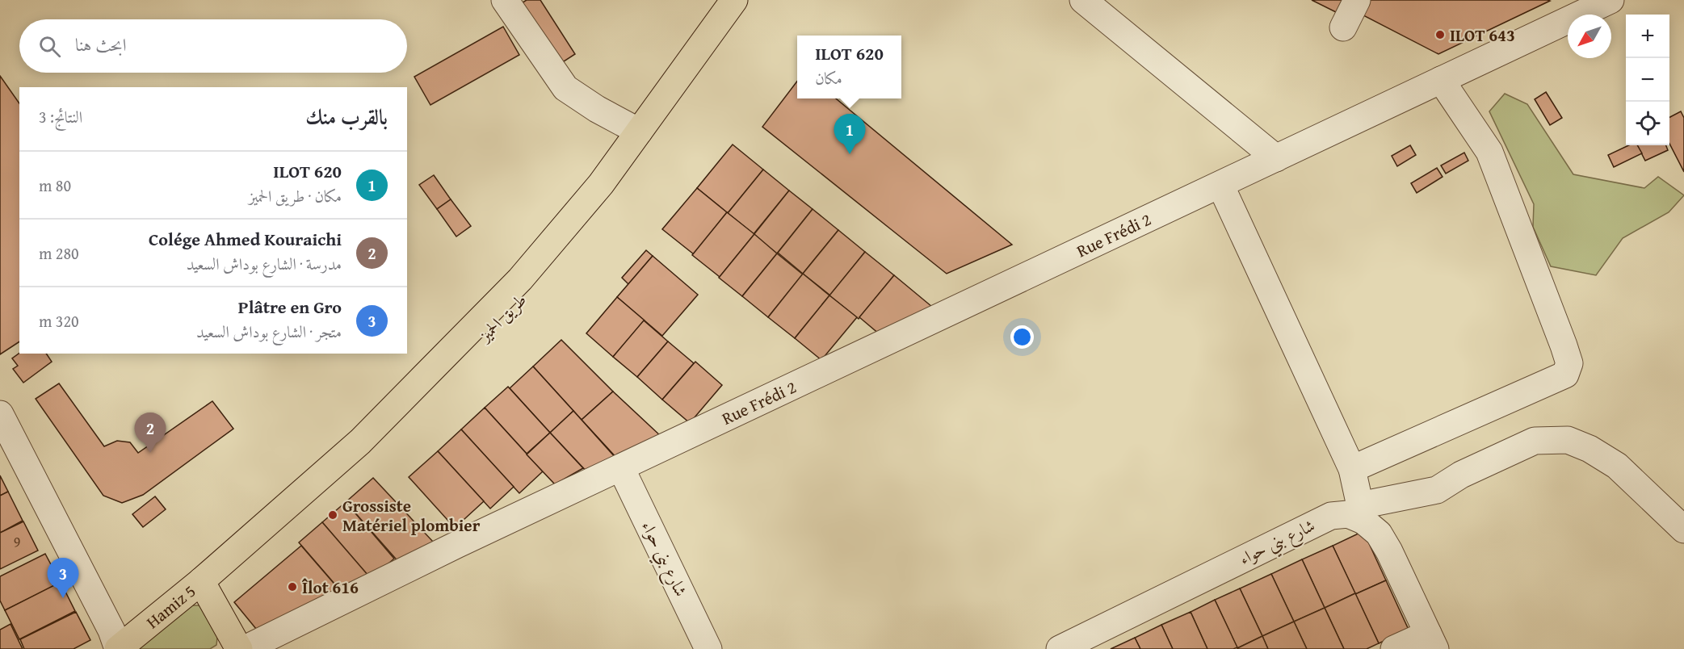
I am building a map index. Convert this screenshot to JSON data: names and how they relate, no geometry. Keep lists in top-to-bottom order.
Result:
{
  "streets": {
    "main road": ["طريق الحميز", "Hamiz 5"],
    "street": ["Rue Frédi 2", "شارع بني حواء"]
  },
  "crossings": [
    ["Rue Frédi 2", "شارع بني حواء"],
    ["طريق الحميز", "Hamiz 5"]
  ],
  "places": ["ILOT 643", "Grossiste Matériel plombier", "Îlot 616"],
  "house_numbers": ["9"],
  "north": "bottom left",
  "page": {
    "map_buttons": ["+", "−"],
    "search": "ابحث هنا",
    "popup": ["ILOT 620", "مكان"],
    "heading": ["بالقرب منك", "النتائج: 3"],
    "pins": ["1", "2", "3"],
    "list": [
      {
        "mark": "1",
        "name": "ILOT 620",
        "note": "مكان · طريق الحميز",
        "value": "80 m"
      },
      {
        "mark": "2",
        "name": "Colége Ahmed Kouraichi",
        "note": "مدرسة · الشارع بوداش السعيد",
        "value": "280 m"
      },
      {
        "mark": "3",
        "name": "Plâtre en Gro",
        "note": "متجر · الشارع بوداش السعيد",
        "value": "320 m"
      }
    ]
  }
}
